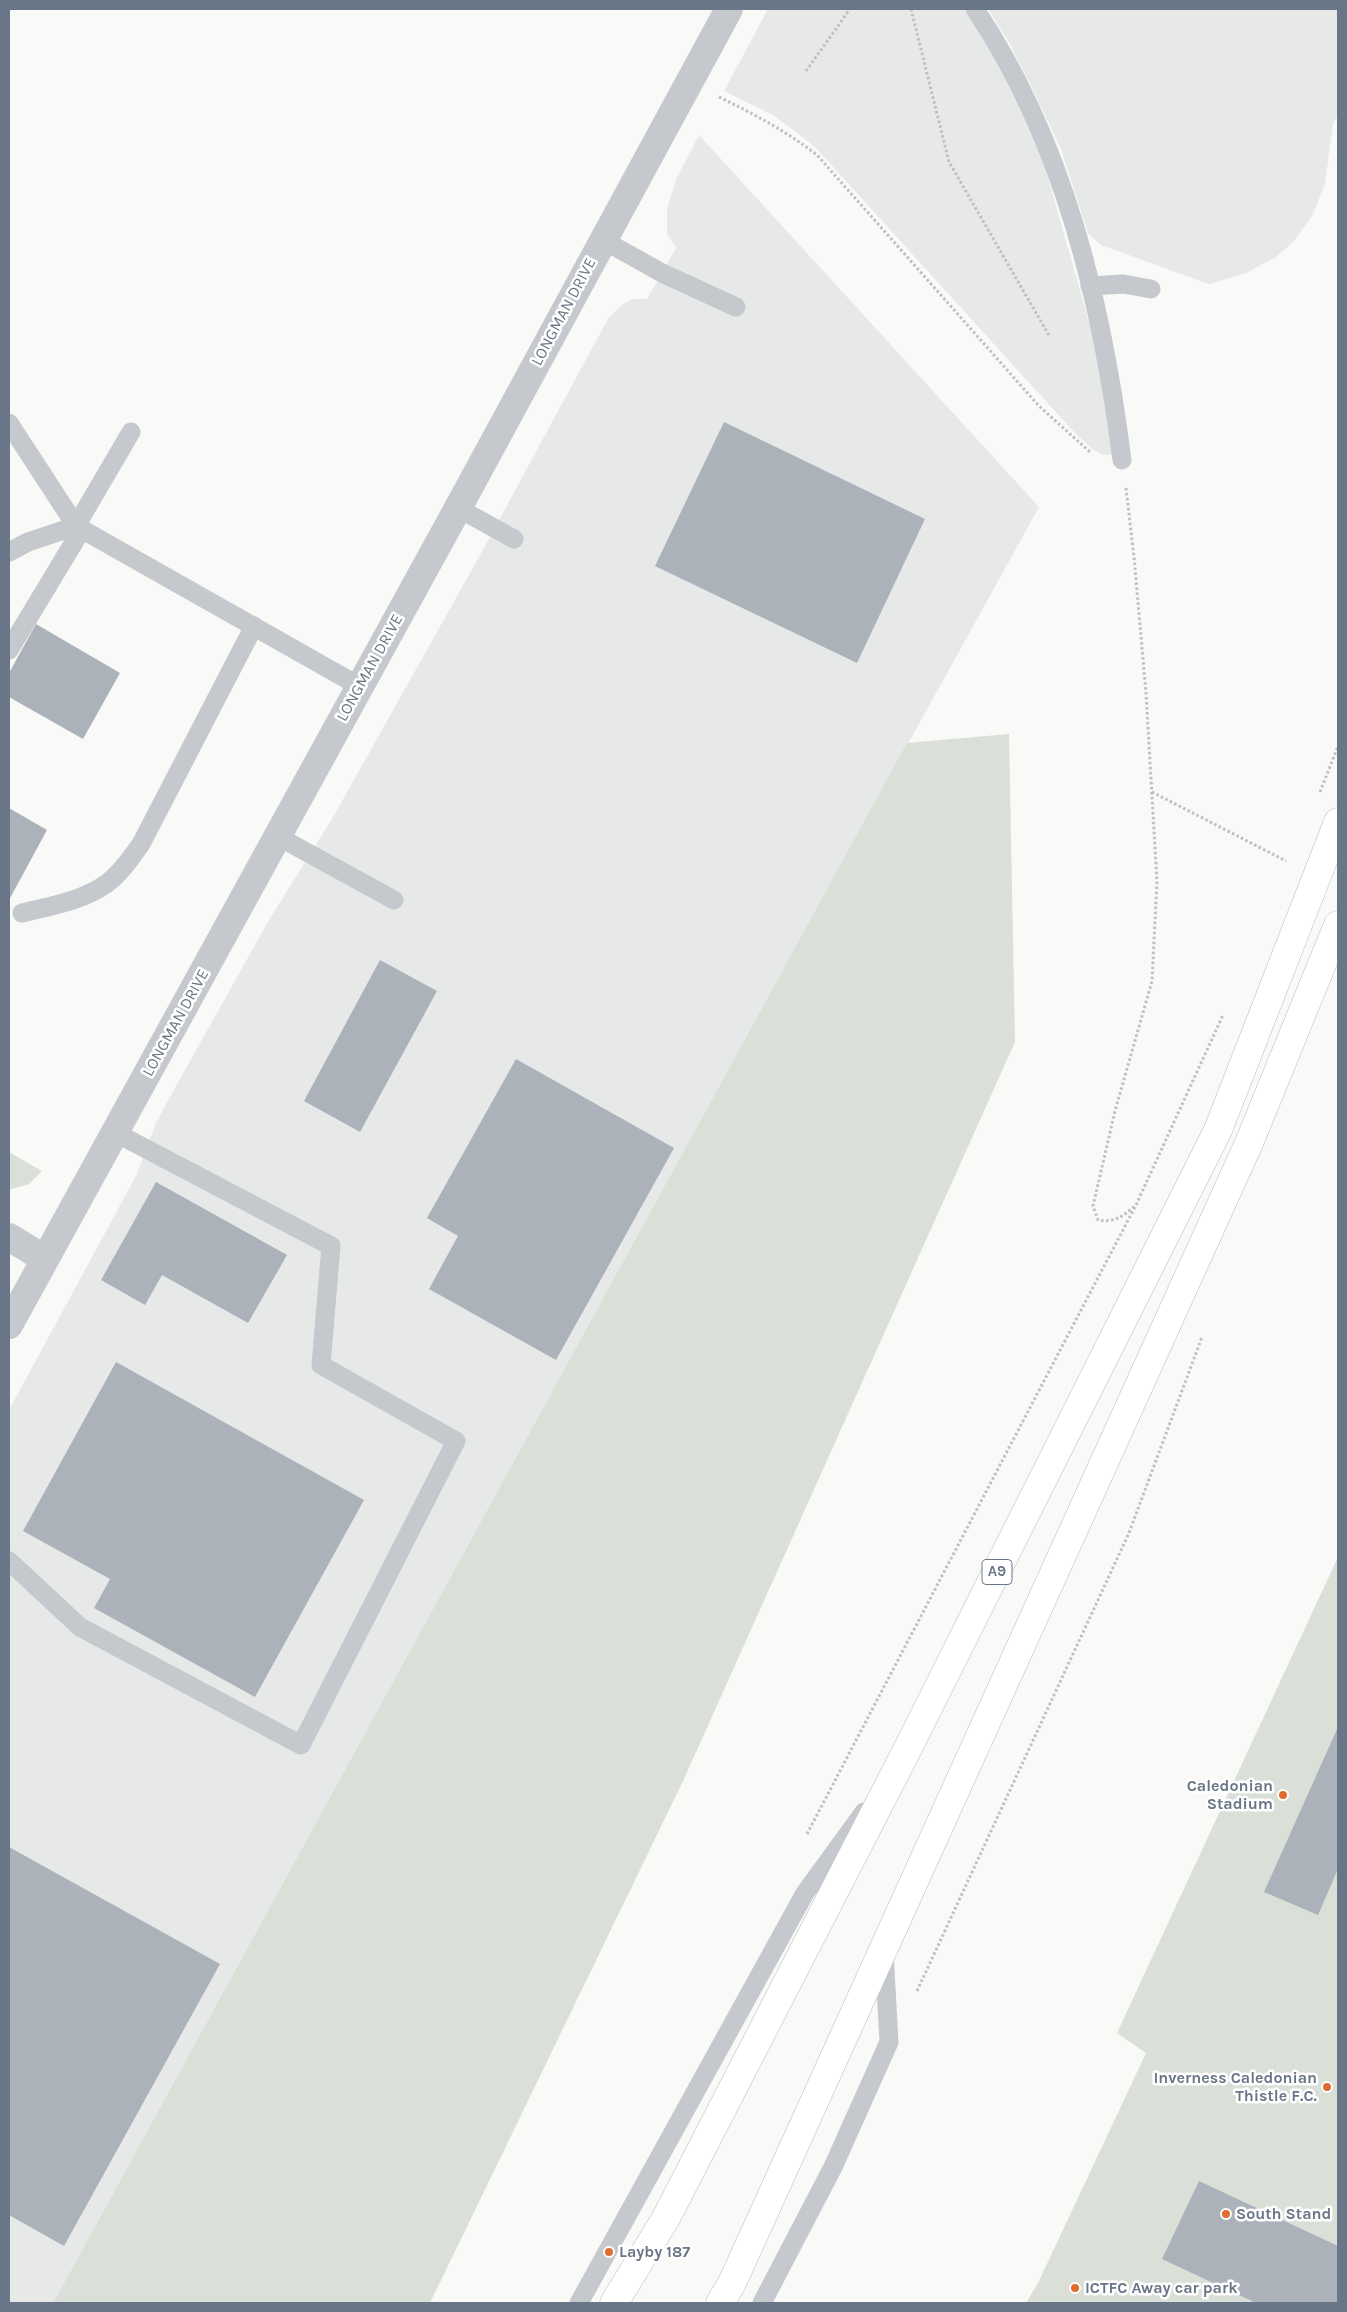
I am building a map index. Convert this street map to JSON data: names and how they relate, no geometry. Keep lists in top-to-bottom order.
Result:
{
  "streets": {
    "highway": ["A9"],
    "street": ["LONGMAN DRIVE"]
  },
  "places": [
    "Caledonian Stadium",
    "Inverness Caledonian Thistle F.C.",
    "South Stand",
    "Layby 187",
    "ICTFC Away car park"
  ]
}
